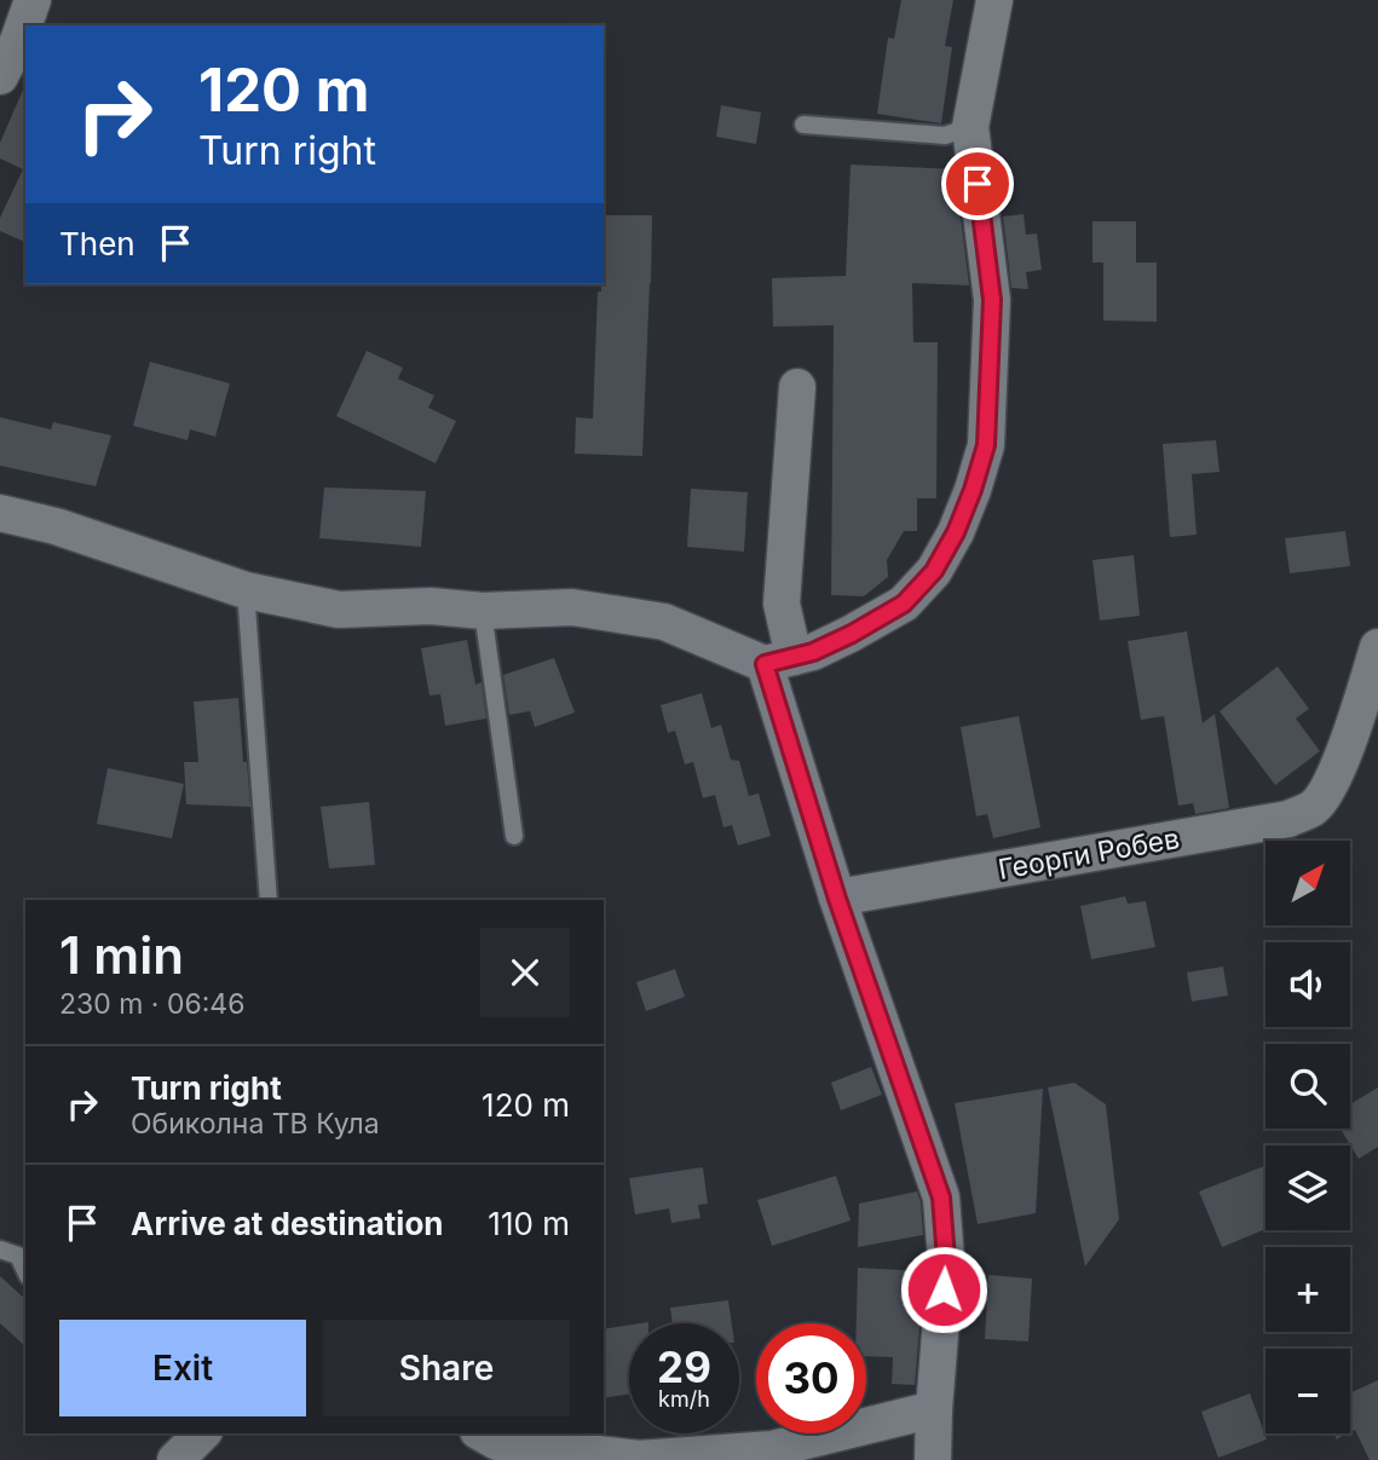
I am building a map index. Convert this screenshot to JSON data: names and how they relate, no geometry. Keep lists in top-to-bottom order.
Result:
{
  "streets": {
    "street": ["Георги Робев"]
  },
  "north": "top right",
  "page": {
    "turn": ["120 m", "Turn right"],
    "then": "Then",
    "map_buttons": ["+", "−"],
    "heading": ["1 min", "230 m · 06:46"],
    "list": [
      {
        "name": "Turn right",
        "note": "Обиколна ТВ Кула",
        "value": "120 m"
      },
      {
        "name": "Arrive at destination",
        "value": "110 m"
      }
    ],
    "buttons": ["Exit", "Share"],
    "speed": "29 km/h",
    "limit": "30"
  }
}
